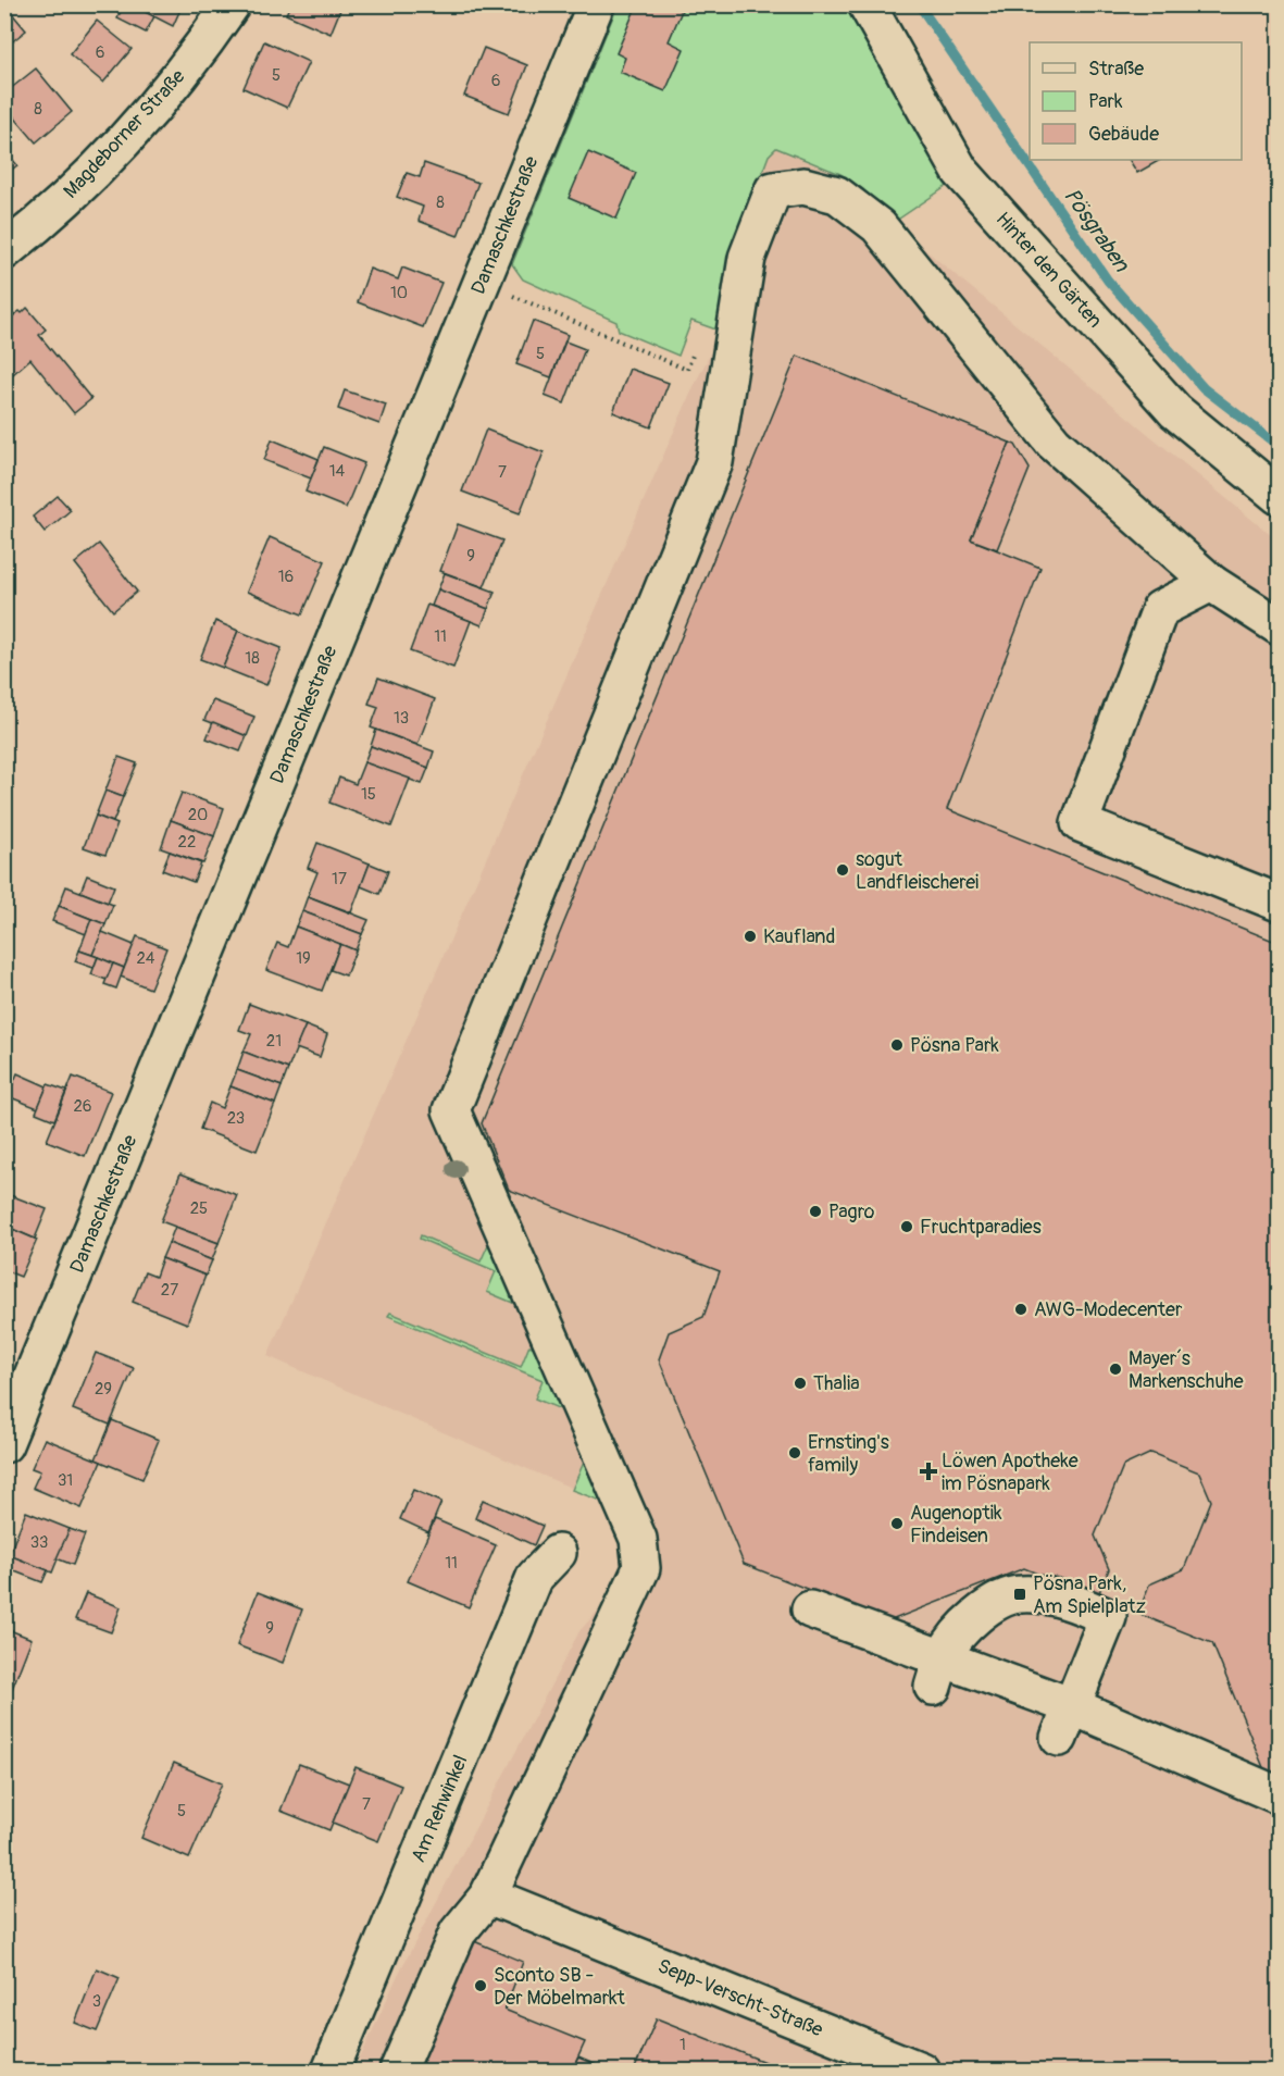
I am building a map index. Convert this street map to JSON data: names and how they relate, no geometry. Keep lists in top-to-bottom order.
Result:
{
  "streets": {
    "street": [
      "Magdeborner Straße",
      "Damaschkestraße",
      "Hinter den Gärten",
      "Am Rehwinkel",
      "Sepp-Verscht-Straße"
    ]
  },
  "water": ["Pösgraben"],
  "places": {
    "other": [
      "sogut Landfleischerei",
      "Kaufland",
      "Pösna Park",
      "Pagro",
      "Fruchtparadies",
      "AWG-Modecenter",
      "Mayer´s Markenschuhe",
      "Thalia",
      "Ernsting's family",
      "Augenoptik Findeisen",
      "Sconto SB - Der Möbelmarkt"
    ],
    "health": ["Löwen Apotheke im Pösnapark"],
    "transit": ["Pösna Park, Am Spielplatz"]
  },
  "house_numbers": [
    "6",
    "5",
    "6",
    "8",
    "8",
    "10",
    "5",
    "14",
    "7",
    "9",
    "16",
    "11",
    "18",
    "13",
    "15",
    "20",
    "22",
    "17",
    "24",
    "19",
    "21",
    "26",
    "23",
    "25",
    "27",
    "29",
    "31",
    "33",
    "11",
    "9",
    "7",
    "5",
    "3",
    "1"
  ],
  "legend": ["Straße", "Park", "Gebäude"]
}
